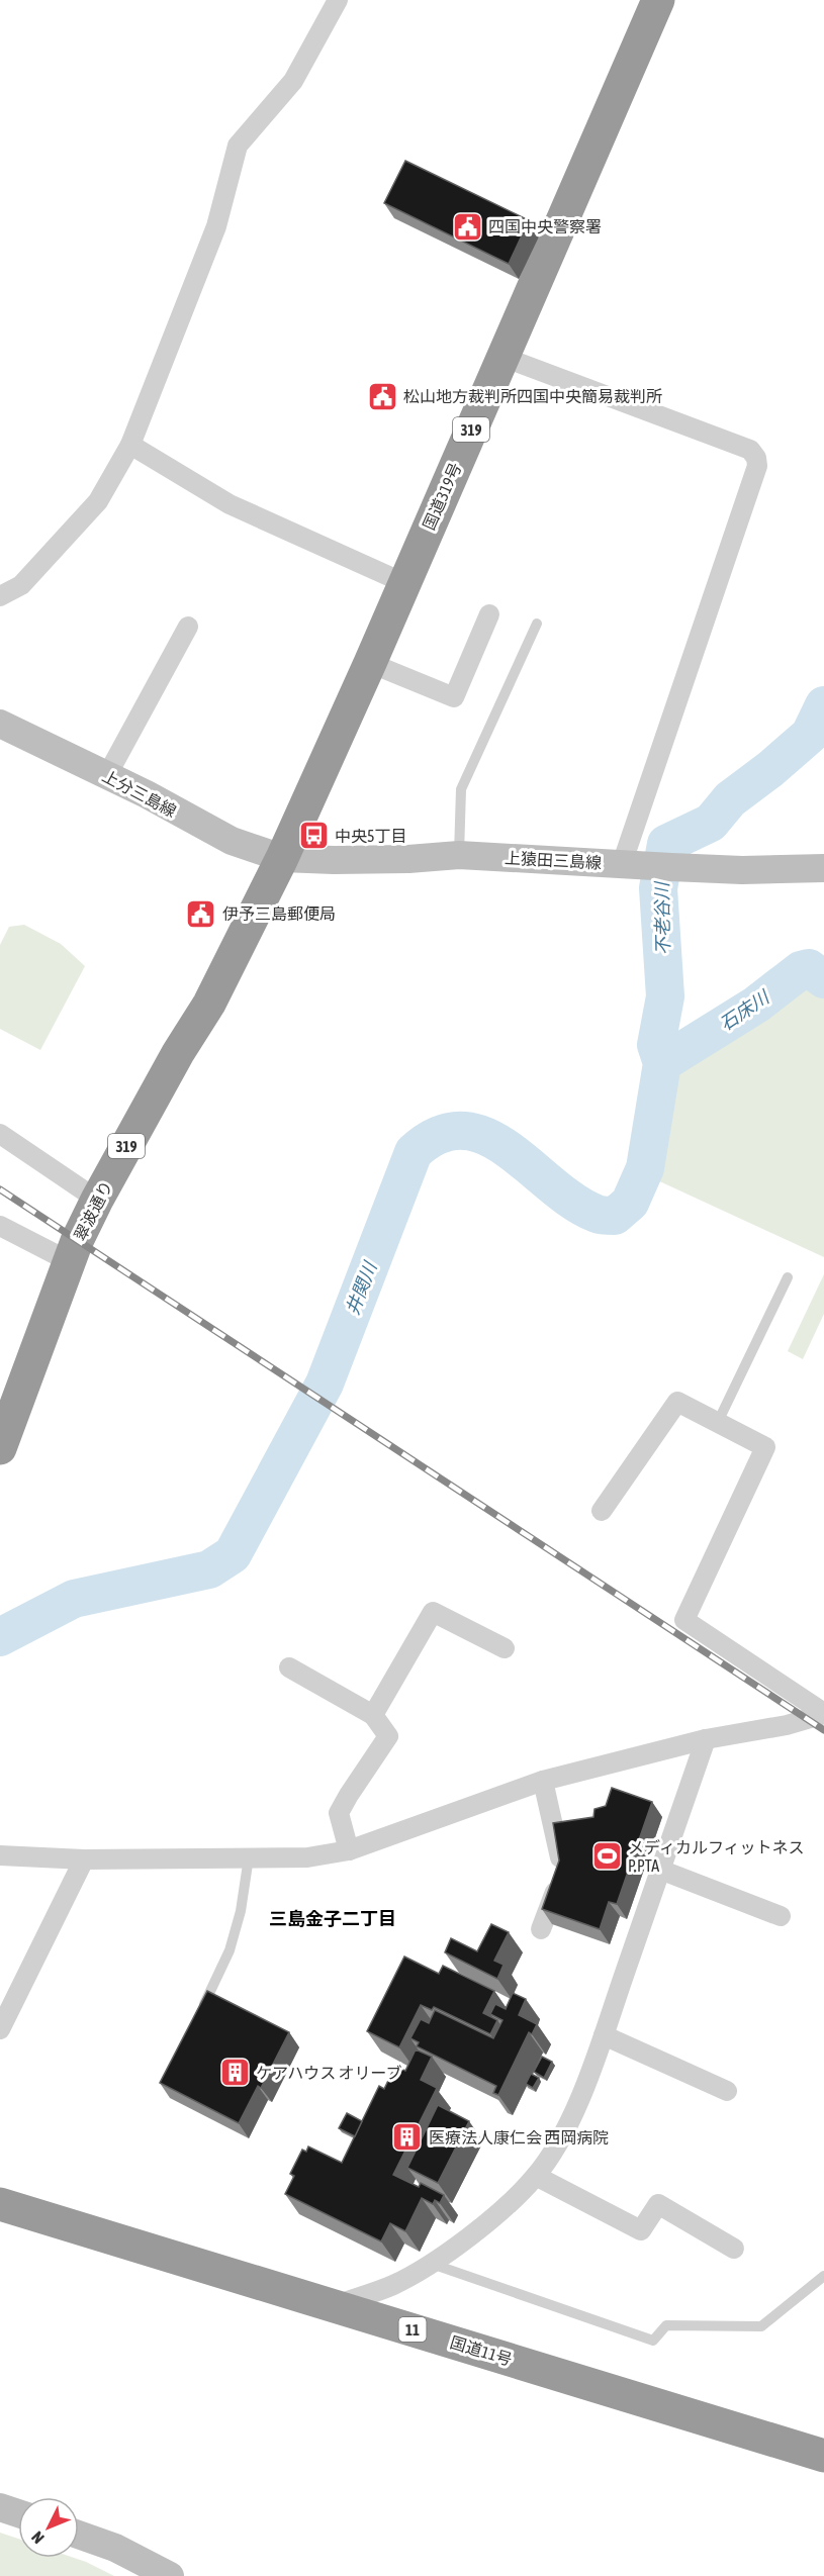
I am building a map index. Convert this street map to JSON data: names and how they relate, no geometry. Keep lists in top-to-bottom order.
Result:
{
  "streets": {
    "highway": [
      "319",
      "国道319号",
      "翠波通り",
      "11",
      "国道11号"
    ],
    "main road": ["上分三島線", "上猿田三島線"]
  },
  "crossings": [
    ["国道319号", "上分三島線"],
    ["国道319号", "上猿田三島線"],
    ["国道319号", "翠波通り"],
    ["上分三島線", "上猿田三島線"],
    ["上分三島線", "翠波通り"],
    ["上猿田三島線", "翠波通り"]
  ],
  "districts": ["三島金子二丁目"],
  "water": ["不老谷川", "石床川", "井関川"],
  "places": {
    "public building": ["四国中央警察署", "松山地方裁判所四国中央簡易裁判所", "伊予三島郵便局"],
    "bus stop": ["中央5丁目"],
    "sports": ["メディカルフィットネス P.PTA"],
    "building": ["ケアハウス オリーブ", "医療法人康仁会 西岡病院"]
  },
  "north": "bottom left"
}
